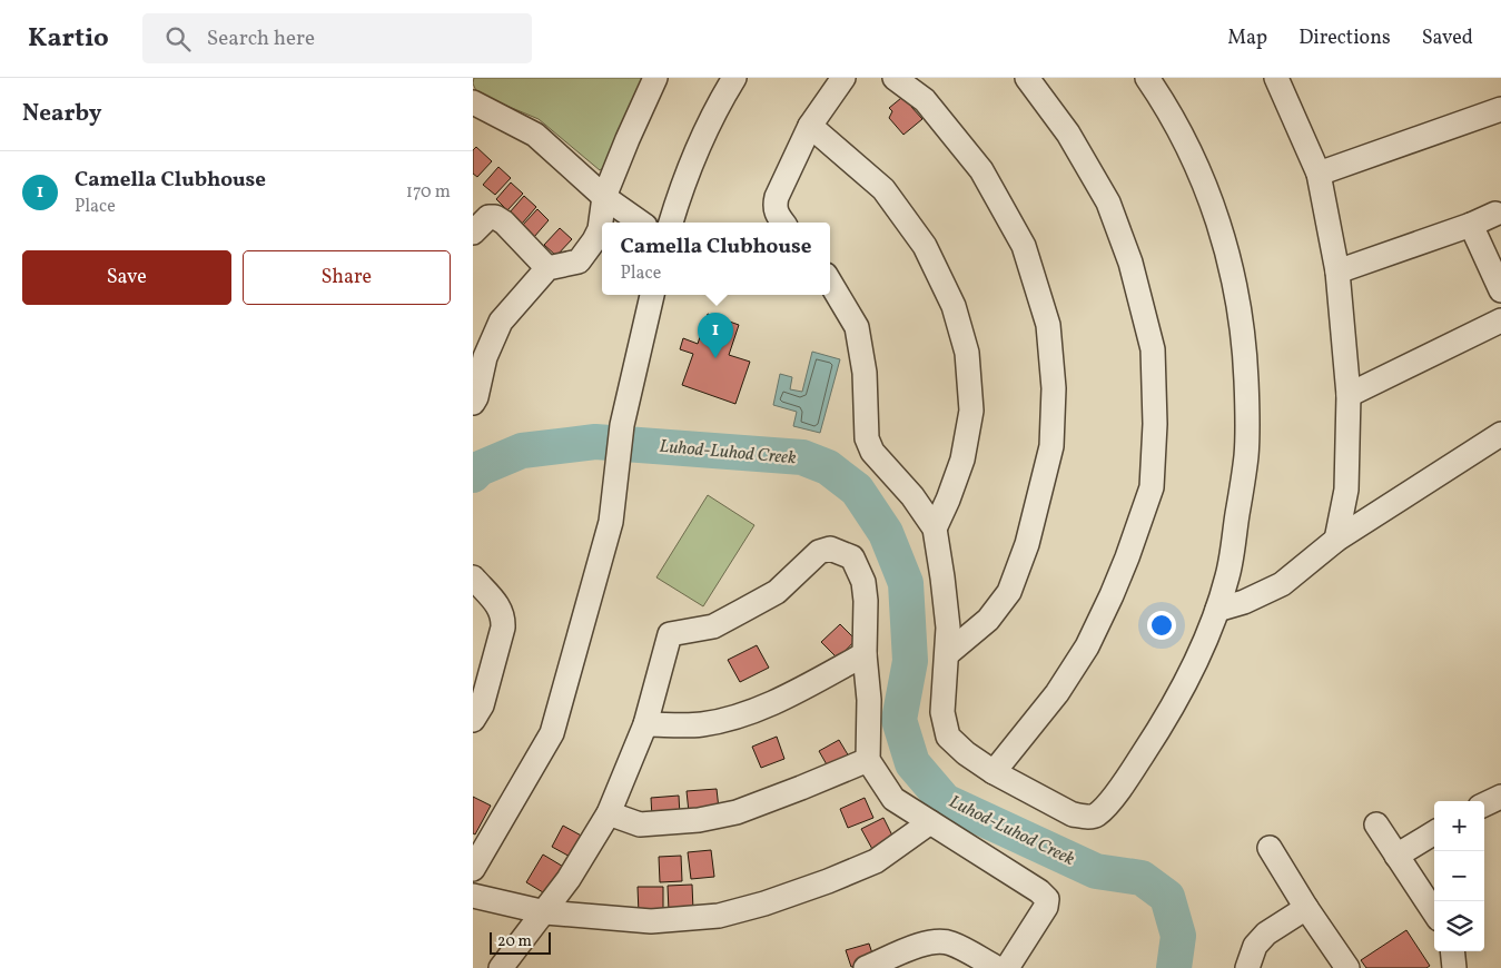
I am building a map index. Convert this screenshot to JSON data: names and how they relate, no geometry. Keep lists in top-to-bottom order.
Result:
{
  "water": ["Luhod-Luhod Creek"],
  "scale_bar": "20 m",
  "page": {
    "header": "Kartio",
    "search": "Search here",
    "nav": ["Map", "Directions", "Saved"],
    "heading": "Nearby",
    "list": [
      {
        "mark": "1",
        "name": "Camella Clubhouse",
        "note": "Place",
        "value": "170 m"
      }
    ],
    "popup": ["Camella Clubhouse", "Place"],
    "buttons": ["Save", "Share"],
    "pins": "1",
    "map_buttons": ["+", "−"],
    "scale": "20 m"
  }
}
